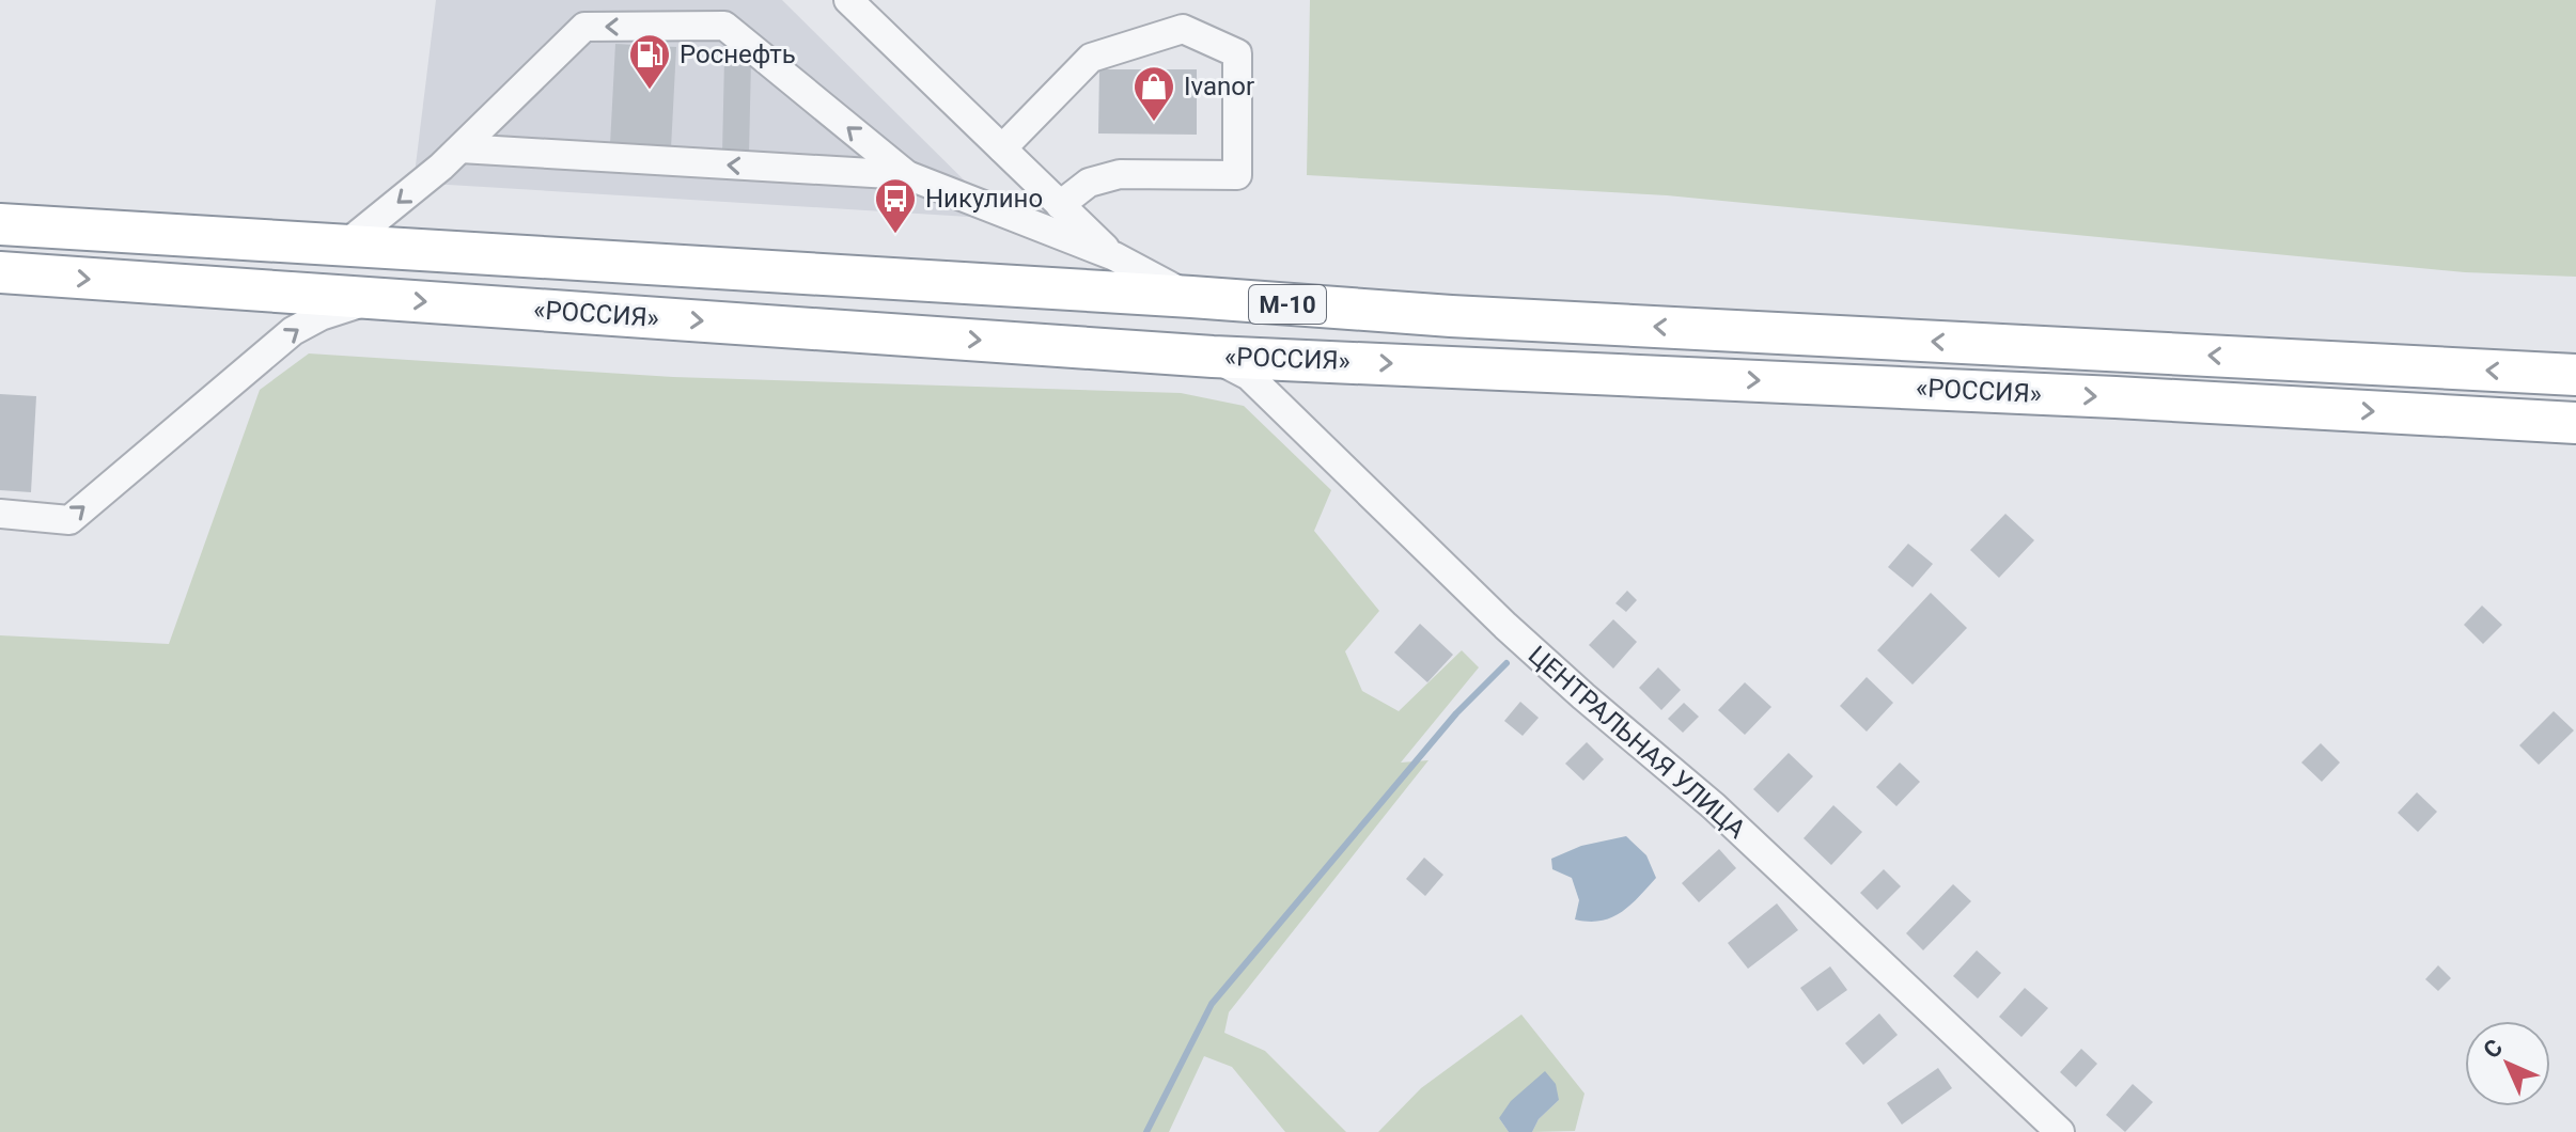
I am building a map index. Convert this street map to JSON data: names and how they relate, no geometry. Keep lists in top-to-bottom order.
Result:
{
  "streets": {
    "highway": ["М-10", "«РОССИЯ»"],
    "street": ["ЦЕНТРАЛЬНАЯ УЛИЦА"]
  },
  "crossings": [
    ["«РОССИЯ»", "ЦЕНТРАЛЬНАЯ УЛИЦА"]
  ],
  "places": {
    "fuel station": ["Роснефть"],
    "shop": ["Ivanor"],
    "bus stop": ["Никулино"]
  },
  "north": "top left"
}
